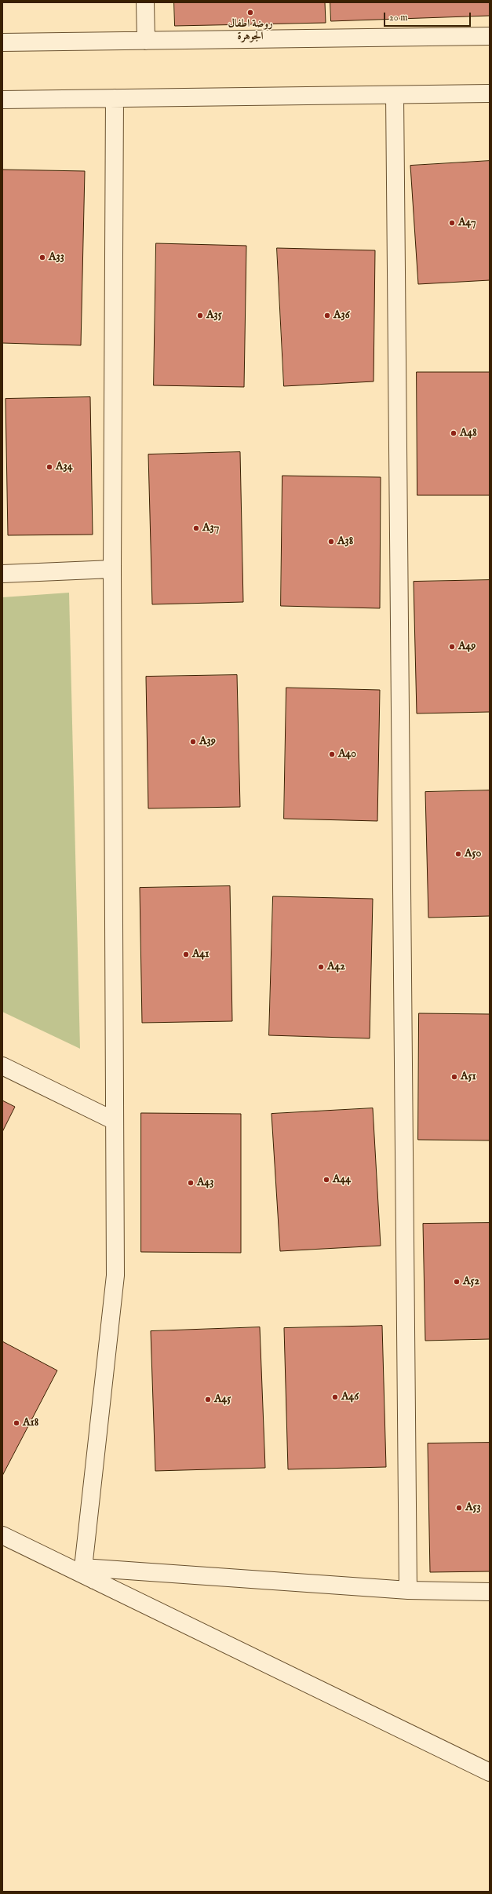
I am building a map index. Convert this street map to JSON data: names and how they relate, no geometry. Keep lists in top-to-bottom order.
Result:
{
  "places": [
    "روضة اطفال الجوهرة",
    "A47",
    "A33",
    "A35",
    "A36",
    "A48",
    "A34",
    "A37",
    "A38",
    "A49",
    "A39",
    "A40",
    "A50",
    "A41",
    "A42",
    "A51",
    "A44",
    "A43",
    "A52",
    "A46",
    "A45",
    "A18",
    "A53"
  ],
  "scale_bar": "20 m"
}
